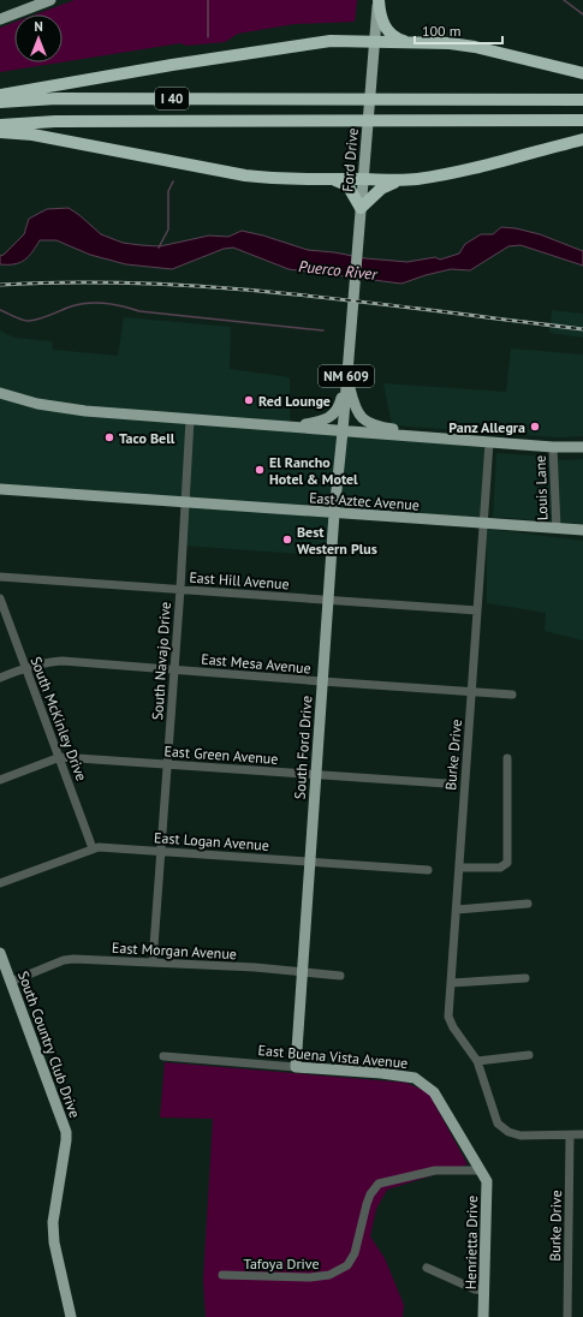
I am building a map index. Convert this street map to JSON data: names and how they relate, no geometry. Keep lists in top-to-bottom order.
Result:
{
  "streets": {
    "highway": ["I 40"],
    "main road": [
      "Ford Drive",
      "NM 609",
      "East Aztec Avenue",
      "South Ford Drive",
      "South Country Club Drive",
      "East Buena Vista Avenue",
      "Henrietta Drive"
    ],
    "street": [
      "Louis Lane",
      "East Hill Avenue",
      "South Navajo Drive",
      "East Mesa Avenue",
      "South McKinley Drive",
      "East Green Avenue",
      "Burke Drive",
      "East Logan Avenue",
      "East Morgan Avenue",
      "Tafoya Drive"
    ]
  },
  "crossings": [
    ["Ford Drive", "NM 609"],
    ["NM 609", "South Ford Drive"],
    ["Louis Lane", "East Aztec Avenue"],
    ["East Aztec Avenue", "South Navajo Drive"],
    ["East Aztec Avenue", "South Ford Drive"],
    ["East Aztec Avenue", "Burke Drive"],
    ["East Hill Avenue", "South Navajo Drive"],
    ["East Hill Avenue", "South Ford Drive"],
    ["East Hill Avenue", "Burke Drive"],
    ["South Navajo Drive", "East Mesa Avenue"],
    ["South Navajo Drive", "East Green Avenue"],
    ["South Navajo Drive", "East Logan Avenue"],
    ["South Navajo Drive", "East Morgan Avenue"],
    ["East Mesa Avenue", "South McKinley Drive"],
    ["East Mesa Avenue", "South Ford Drive"],
    ["East Mesa Avenue", "Burke Drive"],
    ["South McKinley Drive", "East Green Avenue"],
    ["South McKinley Drive", "East Logan Avenue"],
    ["South Ford Drive", "East Green Avenue"],
    ["South Ford Drive", "East Logan Avenue"],
    ["South Ford Drive", "East Morgan Avenue"],
    ["South Ford Drive", "East Buena Vista Avenue"],
    ["East Morgan Avenue", "South Country Club Drive"],
    ["East Buena Vista Avenue", "Henrietta Drive"],
    ["East Buena Vista Avenue", "Tafoya Drive"],
    ["Henrietta Drive", "Tafoya Drive"]
  ],
  "water": ["Puerco River"],
  "places": [
    "Red Lounge",
    "Panz Allegra",
    "Taco Bell",
    "El Rancho Hotel & Motel",
    "Best Western Plus"
  ],
  "scale_bar": "100 m",
  "north": "top"
}
